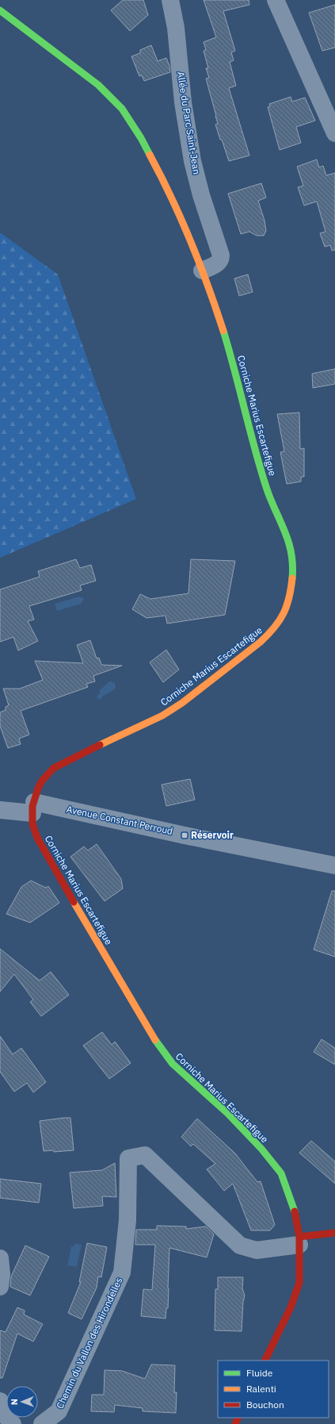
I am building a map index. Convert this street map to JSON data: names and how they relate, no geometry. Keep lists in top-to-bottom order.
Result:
{
  "streets": {
    "main road": ["Corniche Marius Escartefigue"],
    "street": ["Allée du Parc Saint-Jean", "Avenue Constant Perroud", "Chemin du Vallon des Hirondelles"]
  },
  "crossings": [
    ["Allée du Parc Saint-Jean", "Corniche Marius Escartefigue"],
    ["Corniche Marius Escartefigue", "Avenue Constant Perroud"],
    ["Corniche Marius Escartefigue", "Chemin du Vallon des Hirondelles"]
  ],
  "places": {
    "transit": ["Réservoir"]
  },
  "legend": ["Fluide", "Ralenti", "Bouchon"],
  "north": "left"
}
